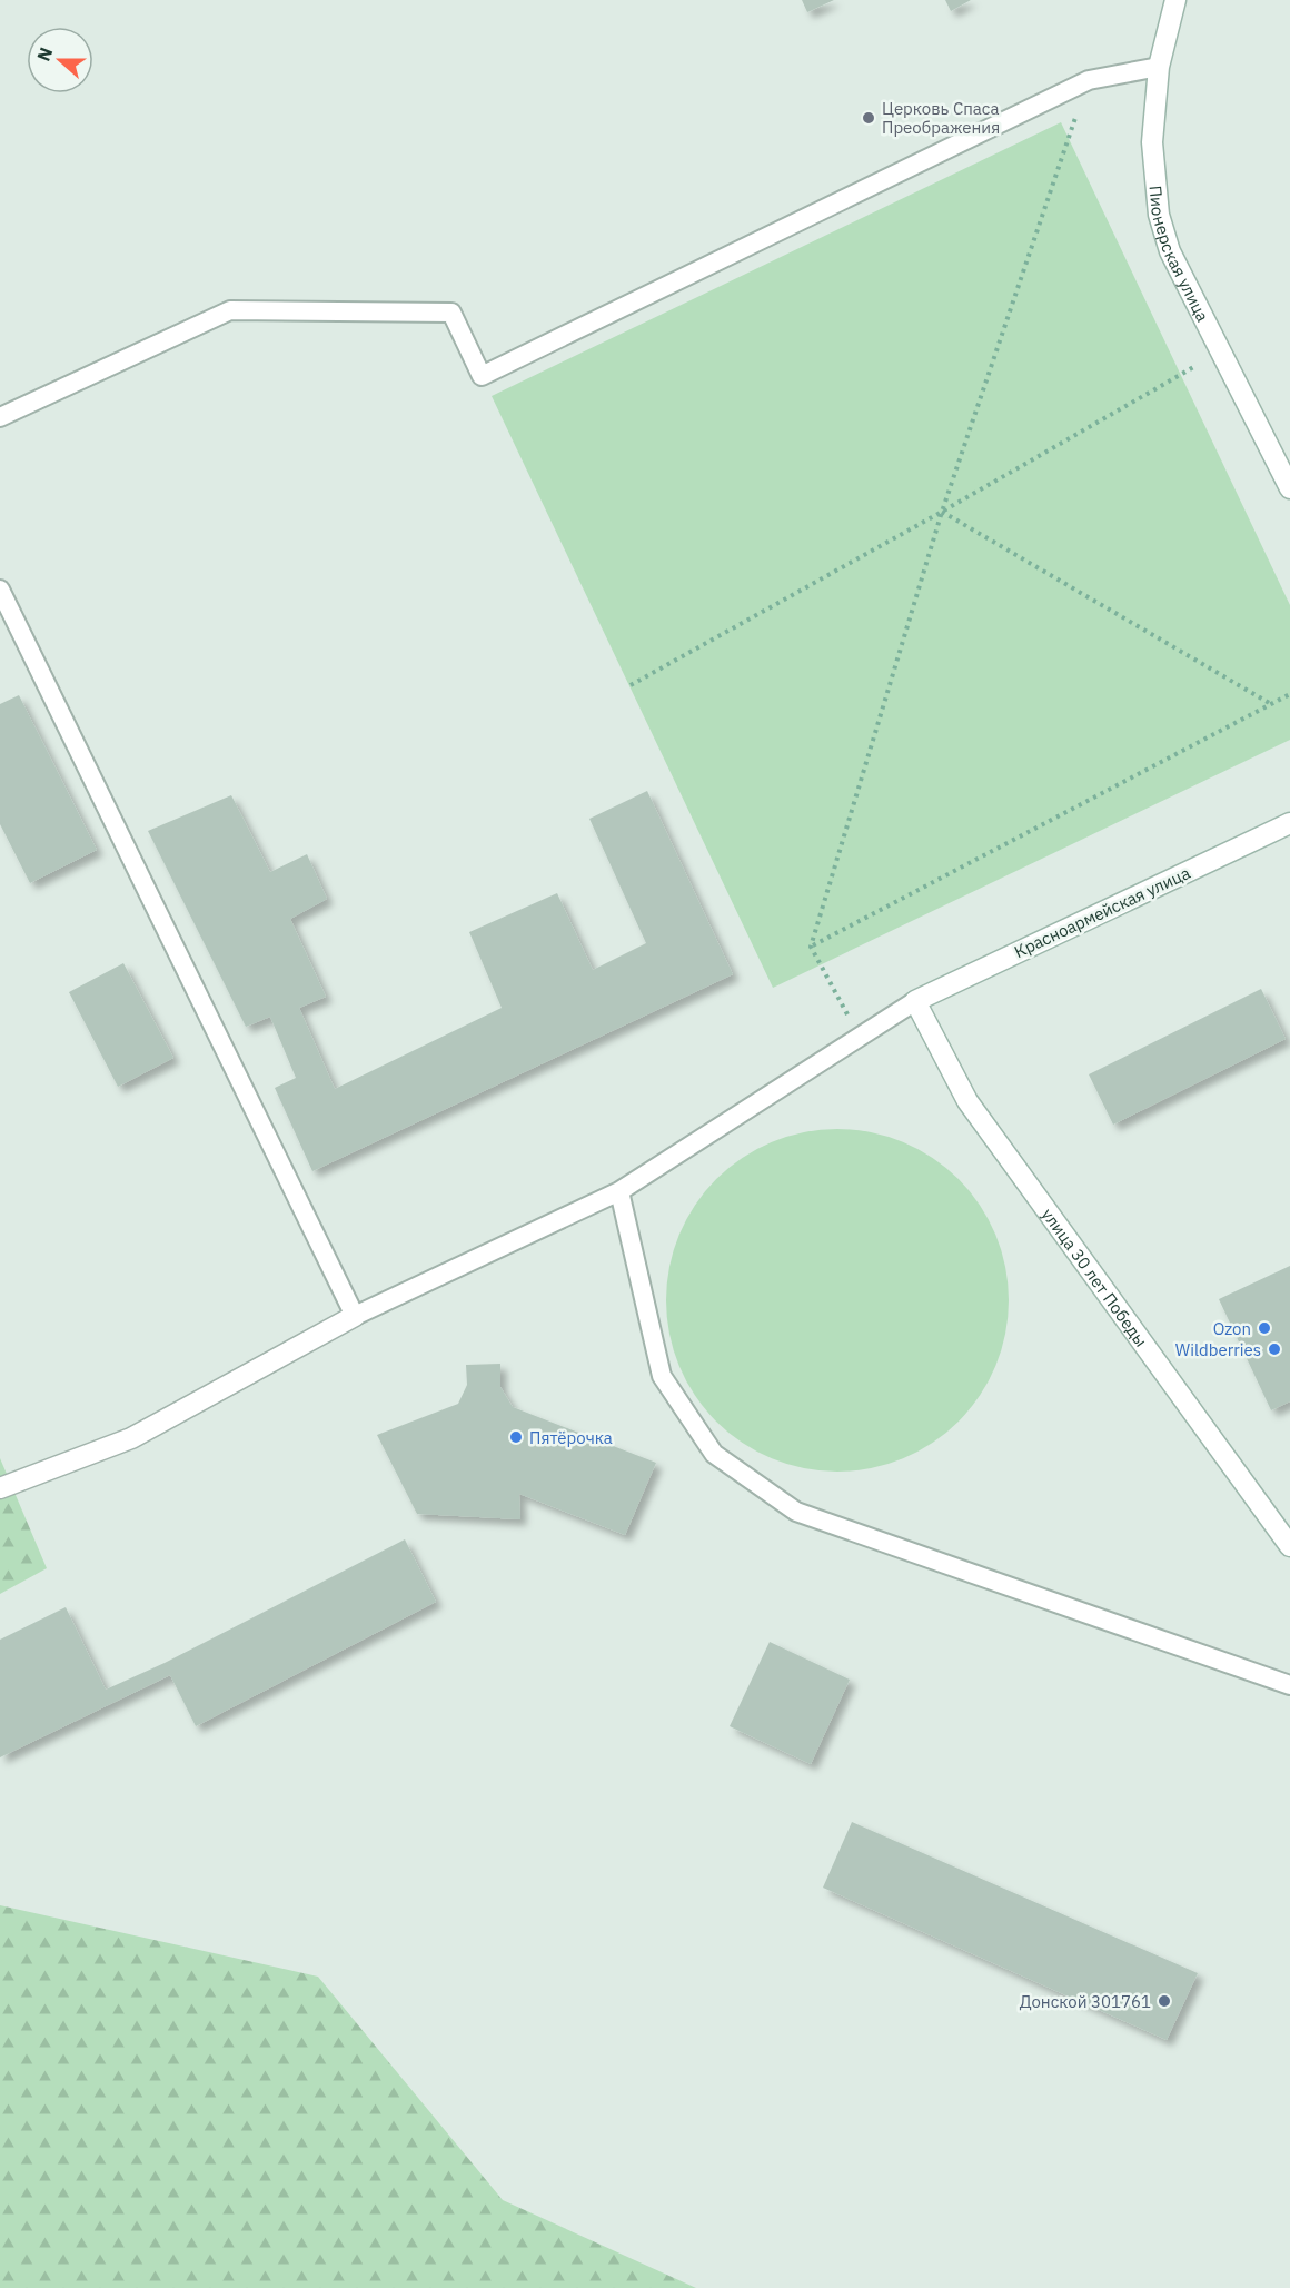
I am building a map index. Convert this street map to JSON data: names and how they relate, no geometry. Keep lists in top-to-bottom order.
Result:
{
  "streets": {
    "main road": ["Пионерская улица", "Красноармейская улица", "улица 30 лет Победы"]
  },
  "crossings": [
    ["Красноармейская улица", "улица 30 лет Победы"]
  ],
  "places": [
    "Церковь Спаса Преображения",
    "Ozon",
    "Wildberries",
    "Пятёрочка",
    "Донской 301761"
  ],
  "north": "left"
}
